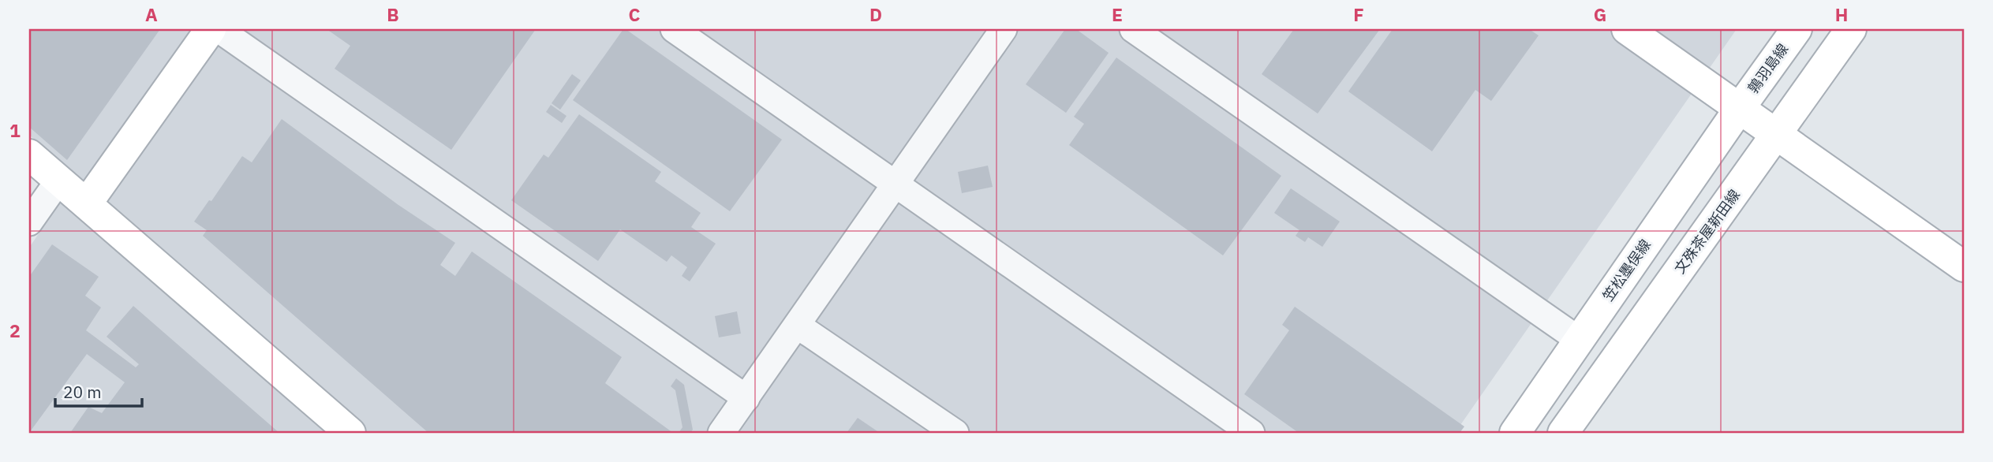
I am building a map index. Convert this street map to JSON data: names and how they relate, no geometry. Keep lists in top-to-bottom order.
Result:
{
  "streets": {
    "main road": ["鶉羽島線", "文殊茶屋新田線", "笠松墨俣線"]
  },
  "crossings": [
    ["鶉羽島線", "笠松墨俣線"]
  ],
  "scale_bar": "20 m",
  "grid": {
    "columns": [
      "A",
      "B",
      "C",
      "D",
      "E",
      "F",
      "G",
      "H"
    ],
    "rows": ["1", "2"]
  }
}
